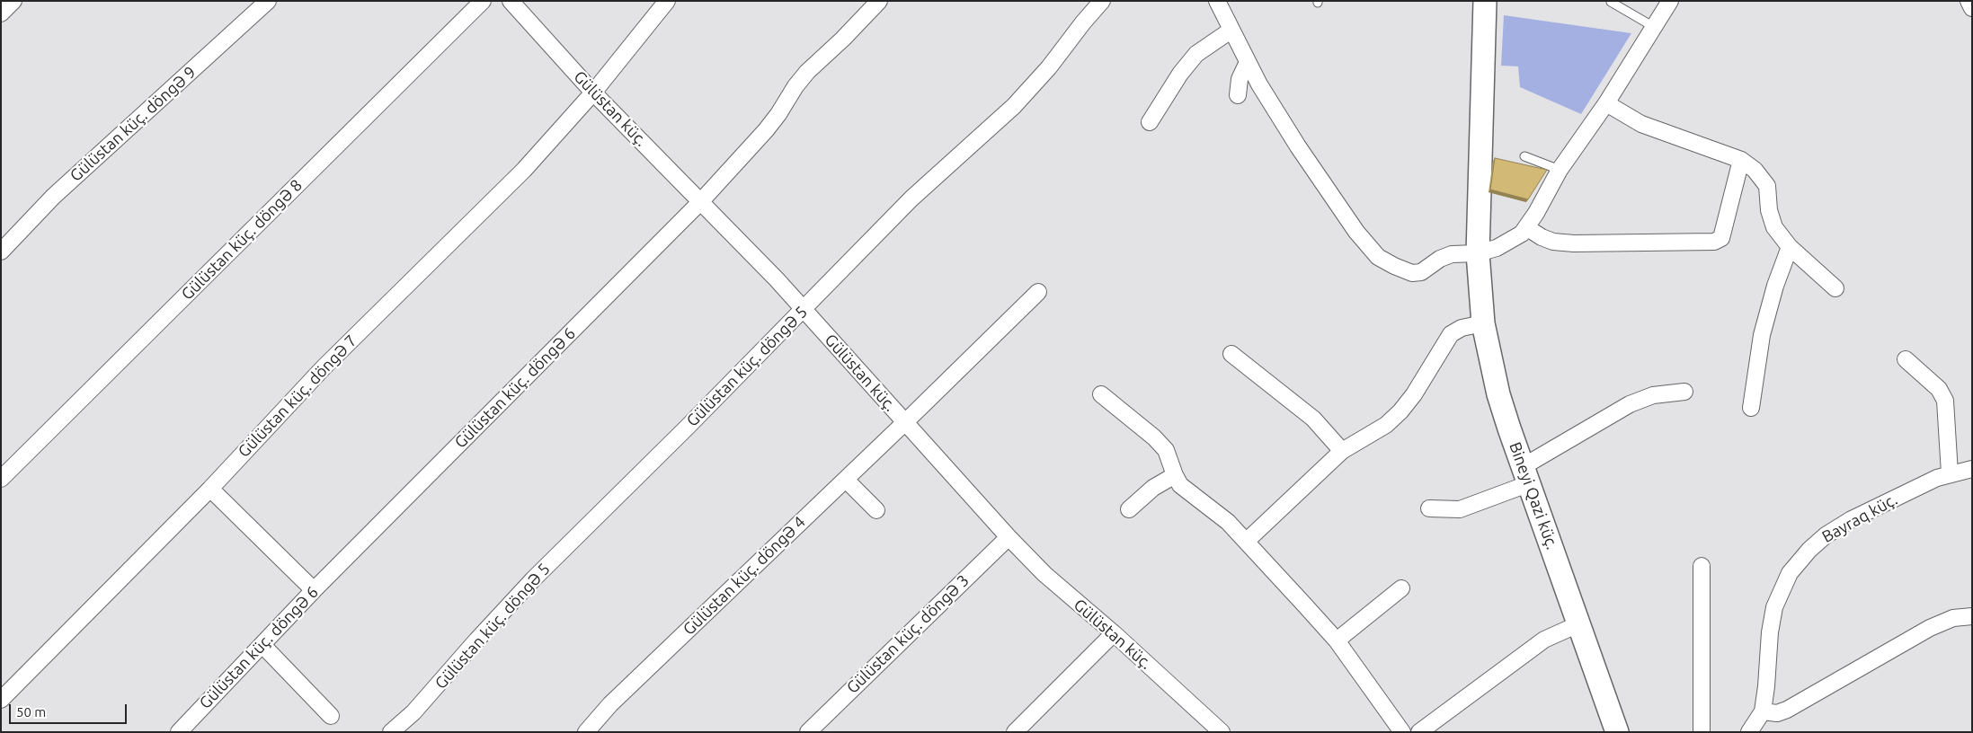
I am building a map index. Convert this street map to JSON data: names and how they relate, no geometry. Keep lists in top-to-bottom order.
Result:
{
  "streets": {
    "main road": ["Bineyi Qazi küç."],
    "street": [
      "Gülüstan küç.",
      "Gülüstan küç. döngə 9",
      "Gülüstan küç. döngə 8",
      "Gülüstan küç. döngə 5",
      "Gülüstan küç. döngə 6",
      "Gülüstan küç. döngə 7",
      "Bayraq küç.",
      "Gülüstan küç. döngə 4",
      "Gülüstan küç. döngə 3"
    ]
  },
  "crossings": [
    ["Gülüstan küç.", "Gülüstan küç. döngə 5"],
    ["Gülüstan küç.", "Gülüstan küç. döngə 6"],
    ["Gülüstan küç.", "Gülüstan küç. döngə 7"],
    ["Gülüstan küç.", "Gülüstan küç. döngə 4"],
    ["Gülüstan küç.", "Gülüstan küç. döngə 3"]
  ],
  "scale_bar": "50 m"
}
